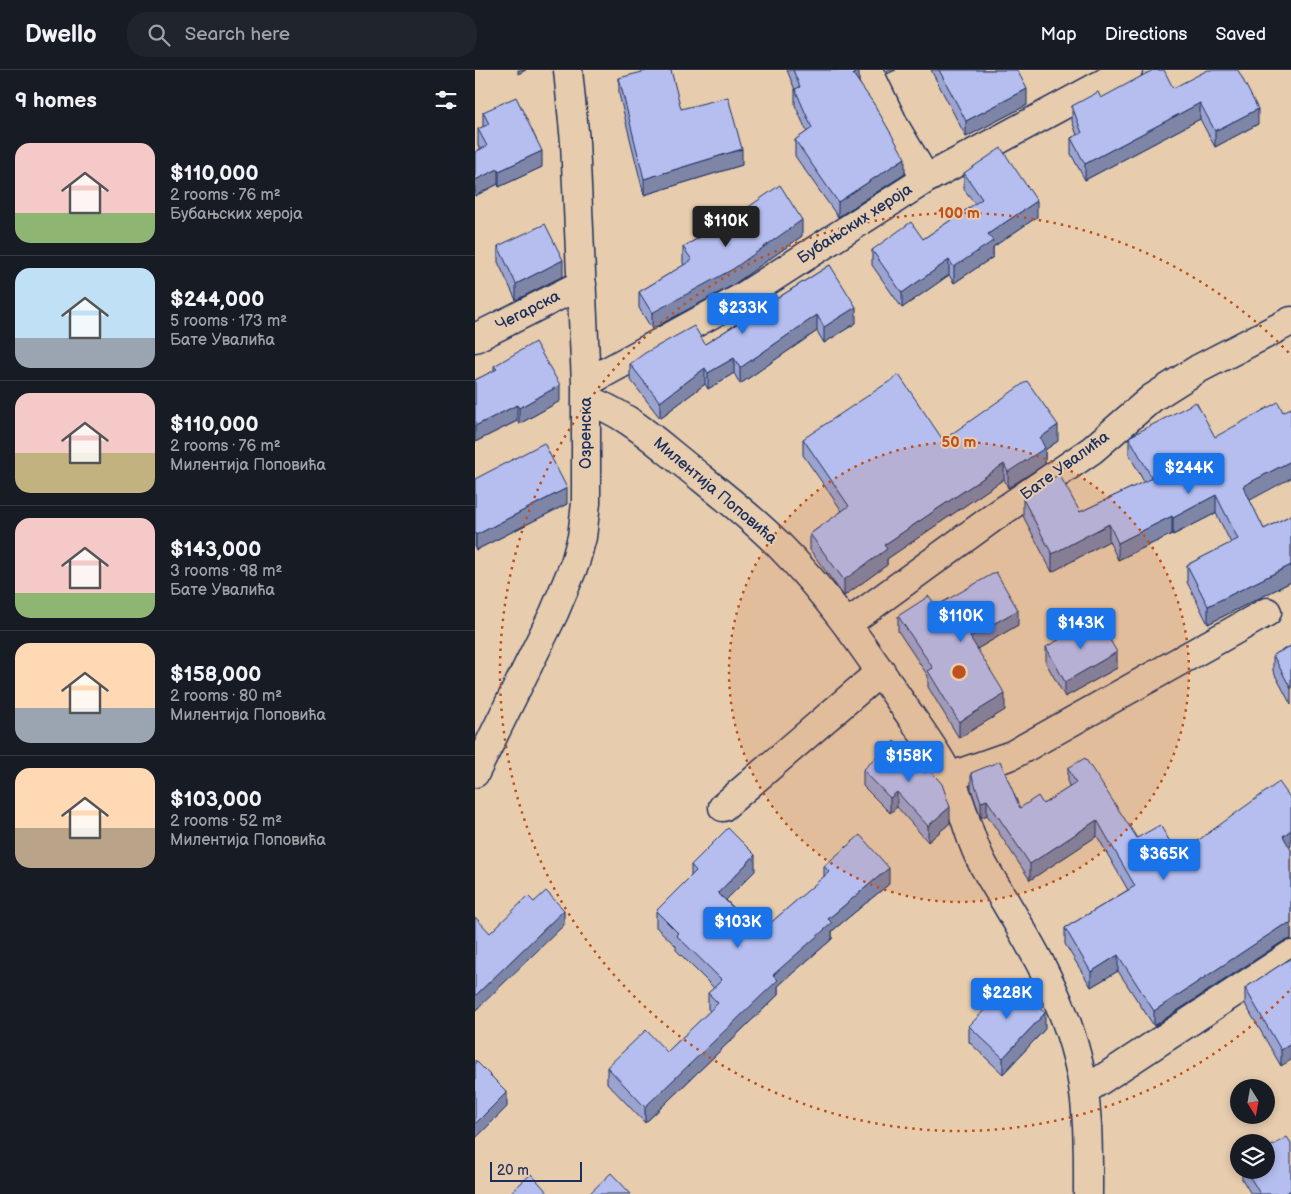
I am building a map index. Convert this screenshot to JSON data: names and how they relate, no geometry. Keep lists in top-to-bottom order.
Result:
{
  "streets": {
    "street": [
      "Бубањских хероја",
      "Чегарска",
      "Озренска",
      "Бате Увалића",
      "Милентија Поповића"
    ]
  },
  "crossings": [
    ["Бубањских хероја", "Озренска"],
    ["Бубањских хероја", "Милентија Поповића"],
    ["Чегарска", "Озренска"],
    ["Озренска", "Милентија Поповића"],
    ["Бате Увалића", "Милентија Поповића"]
  ],
  "scale_bar": "20 m",
  "north": "bottom",
  "page": {
    "header": "Dwello",
    "search": "Search here",
    "nav": ["Map", "Directions", "Saved"],
    "heading": "9 homes",
    "list": [
      {
        "name": "$110,000",
        "note": "2 rooms · 76 m² · Бубањских хероја"
      },
      {
        "name": "$244,000",
        "note": "5 rooms · 173 m² · Бате Увалића"
      },
      {
        "name": "$110,000",
        "note": "2 rooms · 76 m² · Милентија Поповића"
      },
      {
        "name": "$143,000",
        "note": "3 rooms · 98 m² · Бате Увалића"
      },
      {
        "name": "$158,000",
        "note": "2 rooms · 80 m² · Милентија Поповића"
      },
      {
        "name": "$103,000",
        "note": "2 rooms · 52 m² · Милентија Поповића"
      }
    ],
    "price": [
      "$110K",
      "$233K",
      "$244K",
      "$110K",
      "$143K",
      "$158K",
      "$365K",
      "$103K",
      "$228K"
    ],
    "scale": "20 m"
  },
  "rings": ["100 m", "50 m"]
}
